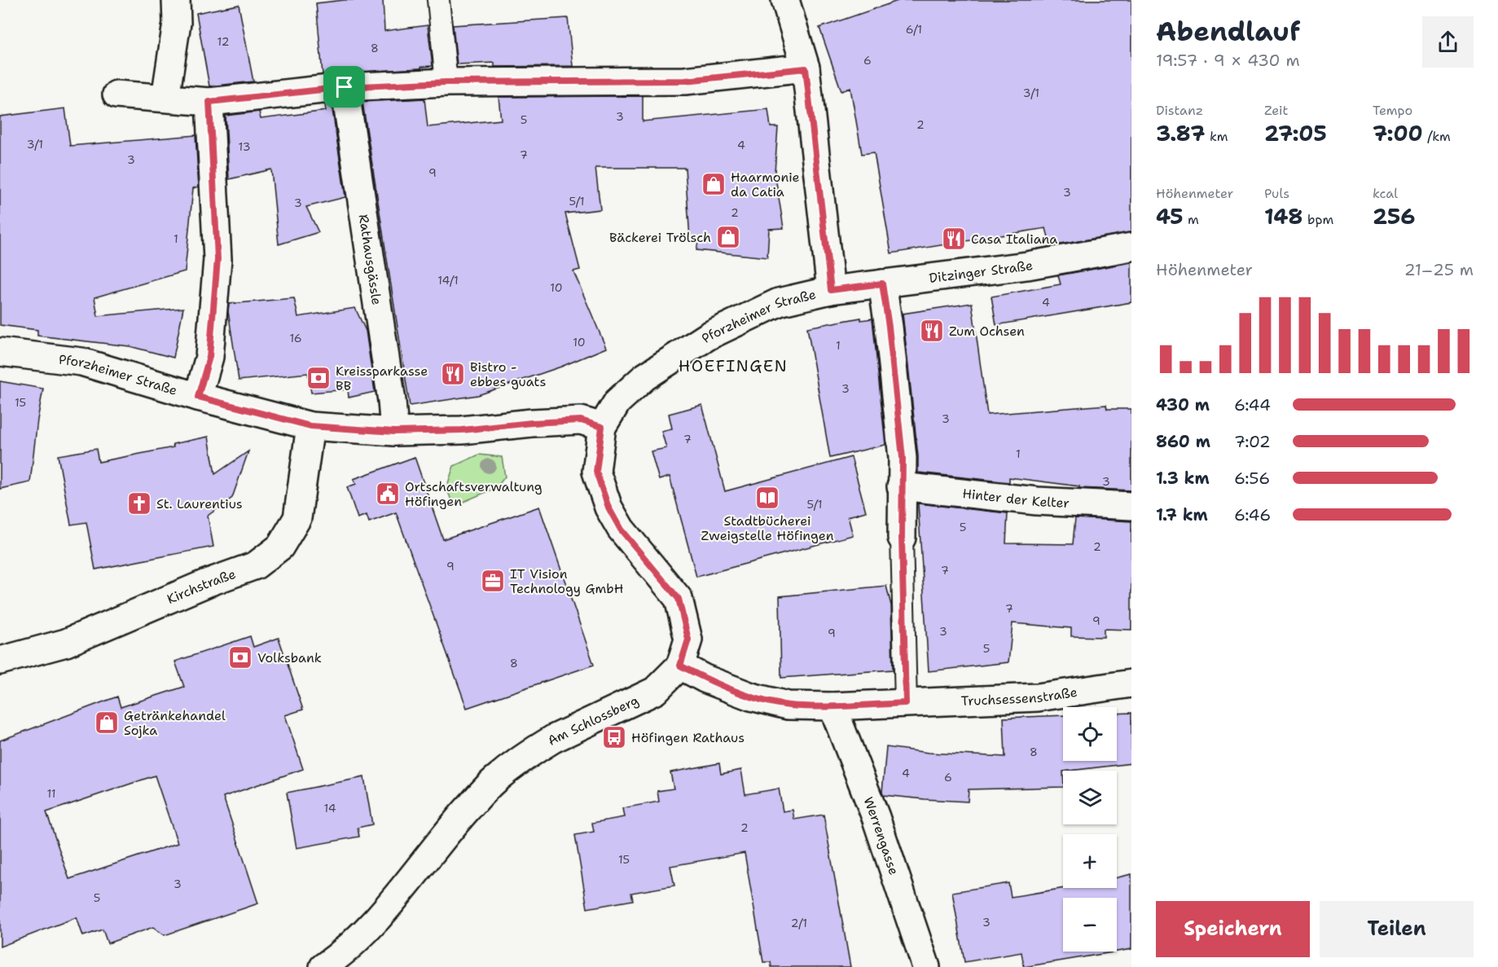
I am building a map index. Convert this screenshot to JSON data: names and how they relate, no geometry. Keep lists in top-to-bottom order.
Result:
{
  "streets": {
    "street": [
      "Rathausgässle",
      "Ditzinger Straße",
      "Pforzheimer Straße",
      "Hinter der Kelter",
      "Kirchstraße",
      "Truchsessenstraße",
      "Am Schlossberg",
      "Werrengasse"
    ]
  },
  "crossings": [
    ["Rathausgässle", "Pforzheimer Straße"],
    ["Ditzinger Straße", "Pforzheimer Straße"],
    ["Pforzheimer Straße", "Kirchstraße"],
    ["Pforzheimer Straße", "Am Schlossberg"],
    ["Truchsessenstraße", "Am Schlossberg"],
    ["Truchsessenstraße", "Werrengasse"]
  ],
  "districts": ["HOEFINGEN"],
  "places": {
    "shop": ["Haarmonie da Catia", "Bäckerei Trölsch", "Getränkehandel Sojka"],
    "restaurant": ["Casa Italiana", "Zum Ochsen", "Bistro - ebbes guats"],
    "bank": ["Kreissparkasse BB", "Volksbank"],
    "public building": ["Ortschaftsverwaltung Höfingen"],
    "library": ["Stadtbücherei Zweigstelle Höfingen"],
    "church": ["St. Laurentius"],
    "office": ["IT Vision Technology GmbH"],
    "bus stop": ["Höfingen Rathaus"]
  },
  "house_numbers": [
    "6/1",
    "12",
    "8",
    "6",
    "3/1",
    "3",
    "5",
    "2",
    "3/1",
    "4",
    "13",
    "7",
    "3",
    "9",
    "3",
    "5/1",
    "3",
    "2",
    "1",
    "14/1",
    "10",
    "4",
    "16",
    "10",
    "1",
    "3",
    "15",
    "3",
    "7",
    "1",
    "3",
    "5/1",
    "5",
    "2",
    "9",
    "7",
    "7",
    "9",
    "3",
    "9",
    "5",
    "8",
    "8",
    "4",
    "6",
    "11",
    "14",
    "2",
    "15",
    "3",
    "5",
    "3",
    "2/1"
  ],
  "page": {
    "heading": ["Abendlauf", "19:57 · 9 × 430 m"],
    "stats": [
      ["Distanz", "3.87 km"],
      ["Zeit", "27:05"],
      ["Tempo", "7:00 /km"],
      ["Höhenmeter", "45 m"],
      ["Puls", "148 bpm"],
      ["kcal", "256"]
    ],
    "chart": ["Höhenmeter", "21–25 m"],
    "list": [
      {
        "name": "430 m",
        "note": "6:44"
      },
      {
        "name": "860 m",
        "note": "7:02"
      },
      {
        "name": "1.3 km",
        "note": "6:56"
      },
      {
        "name": "1.7 km",
        "note": "6:46"
      }
    ],
    "map_buttons": ["+", "−"],
    "buttons": ["Speichern", "Teilen"]
  }
}
